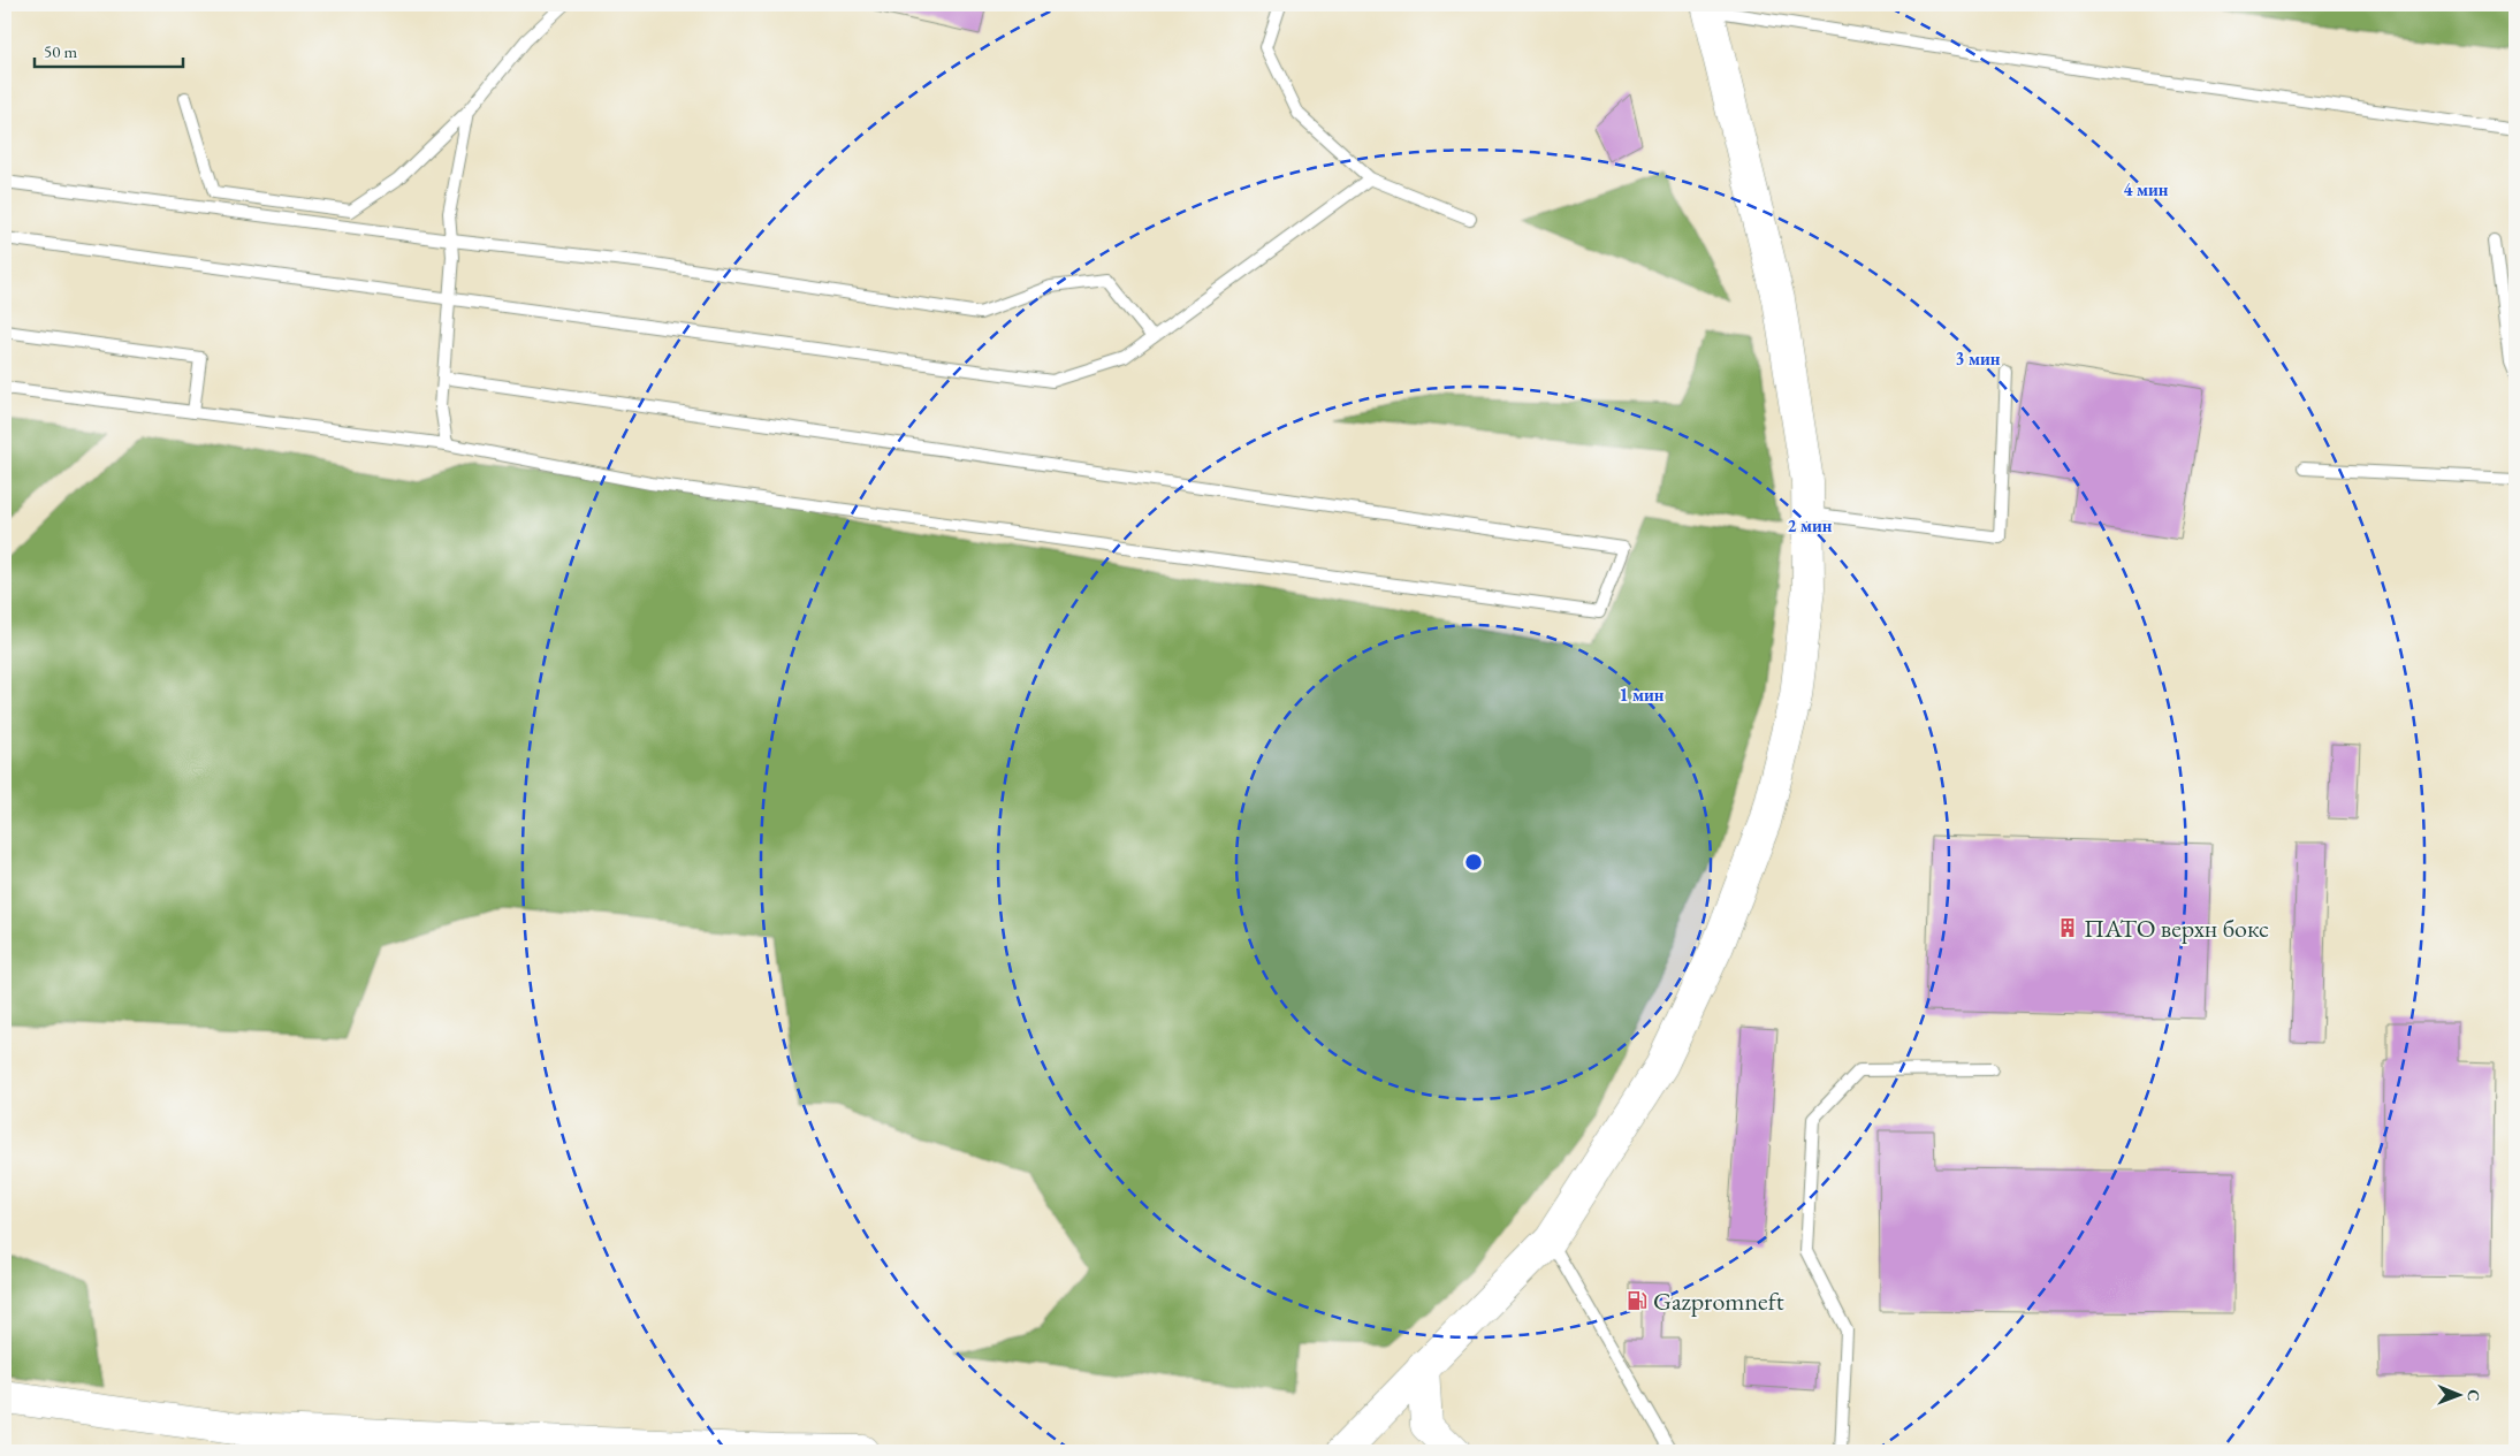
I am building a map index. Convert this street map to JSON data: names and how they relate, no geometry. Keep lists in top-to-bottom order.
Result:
{
  "places": {
    "building": ["ПАТО верхн бокс"],
    "fuel station": ["Gazpromneft"]
  },
  "scale_bar": "50 m",
  "north": "right",
  "rings": [
    "4 мин",
    "3 мин",
    "2 мин",
    "1 мин"
  ]
}
